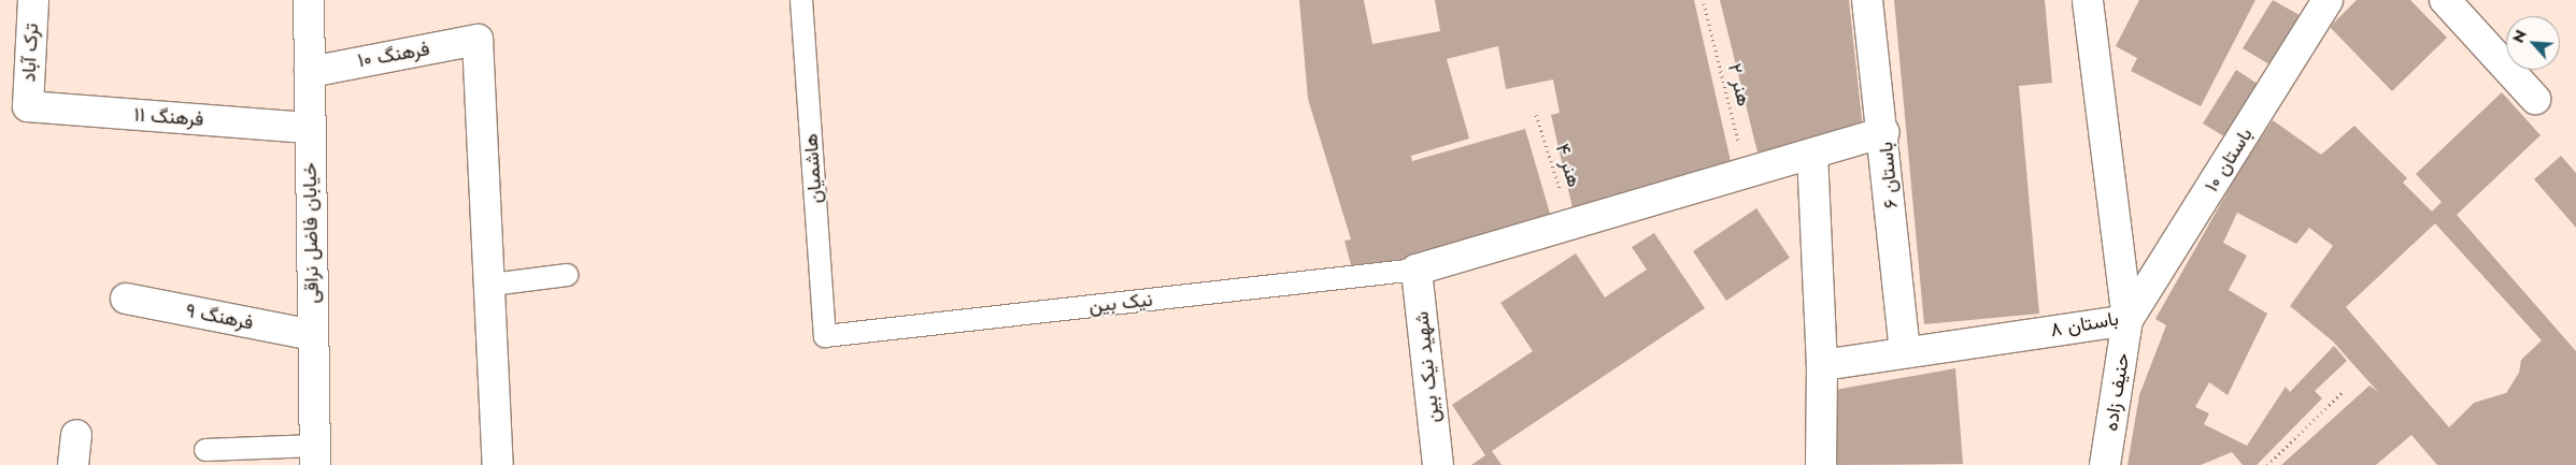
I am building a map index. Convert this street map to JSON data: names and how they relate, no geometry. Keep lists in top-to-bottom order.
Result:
{
  "streets": {
    "street": [
      "ترک آباد",
      "فرهنگ ۱۰",
      "فرهنگ ۱۱",
      "باستان ۱۰",
      "باستان ۶",
      "خیابان فاضل نراقی",
      "فرهنگ ۹",
      "باستان ۸",
      "شهید نیک بین",
      "حنیف زاده"
    ],
    "lane": ["هاشمیان", "نیک بین"],
    "path": ["هنر ۲", "هنر ۴"]
  },
  "crossings": [
    ["ترک آباد", "فرهنگ ۱۱"],
    ["فرهنگ ۱۰", "خیابان فاضل نراقی"],
    ["فرهنگ ۱۱", "خیابان فاضل نراقی"],
    ["باستان ۱۰", "باستان ۸"],
    ["باستان ۱۰", "حنیف زاده"],
    ["هاشمیان", "نیک بین"],
    ["باستان ۶", "باستان ۸"],
    ["خیابان فاضل نراقی", "فرهنگ ۹"],
    ["نیک بین", "شهید نیک بین"],
    ["باستان ۸", "حنیف زاده"]
  ],
  "north": "top left"
}
